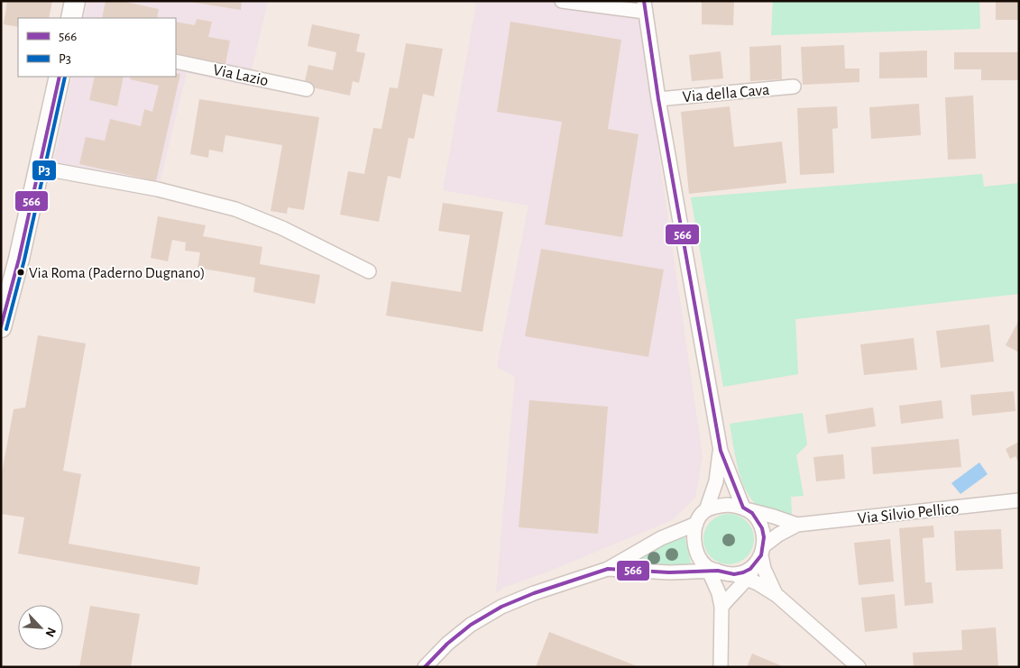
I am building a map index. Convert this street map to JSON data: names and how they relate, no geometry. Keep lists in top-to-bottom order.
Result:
{
  "streets": {
    "street": ["Via Lazio", "Via della Cava", "Via Silvio Pellico"]
  },
  "places": ["Via Roma (Paderno Dugnano)"],
  "lines": ["transit line 566", "transit line P3"],
  "legend": ["566", "P3"],
  "north": "bottom right"
}
